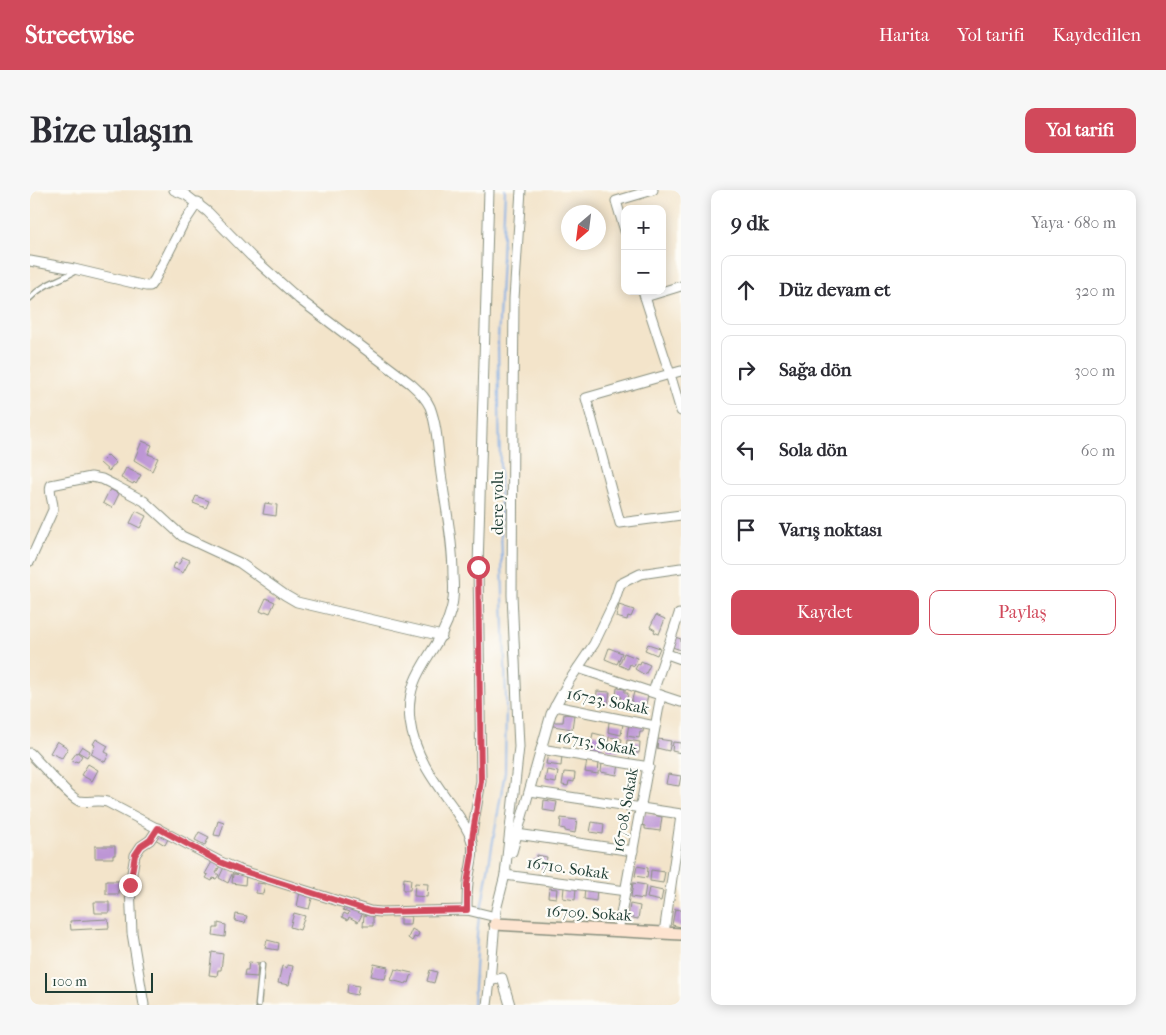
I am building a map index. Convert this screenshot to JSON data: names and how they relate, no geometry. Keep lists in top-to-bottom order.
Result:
{
  "streets": {
    "street": [
      "dere yolu",
      "16723. Sokak",
      "16713. Sokak",
      "16708. Sokak",
      "16710. Sokak",
      "16709. Sokak"
    ]
  },
  "crossings": [
    ["dere yolu", "16710. Sokak"],
    ["16723. Sokak", "16708. Sokak"],
    ["16713. Sokak", "16708. Sokak"],
    ["16708. Sokak", "16710. Sokak"],
    ["16708. Sokak", "16709. Sokak"]
  ],
  "scale_bar": "100 m",
  "north": "bottom left",
  "page": {
    "header": "Streetwise",
    "nav": ["Harita", "Yol tarifi", "Kaydedilen"],
    "buttons": [
      "Yol tarifi",
      ["Kaydet", "Paylaş"]
    ],
    "title": "Bize ulaşın",
    "heading": ["9 dk", "Yaya · 680 m"],
    "map_buttons": ["+", "−"],
    "list": [
      ["Düz devam et", "320 m"],
      ["Sağa dön", "300 m"],
      ["Sola dön", "60 m"],
      "Varış noktası"
    ],
    "scale": "100 m"
  }
}
